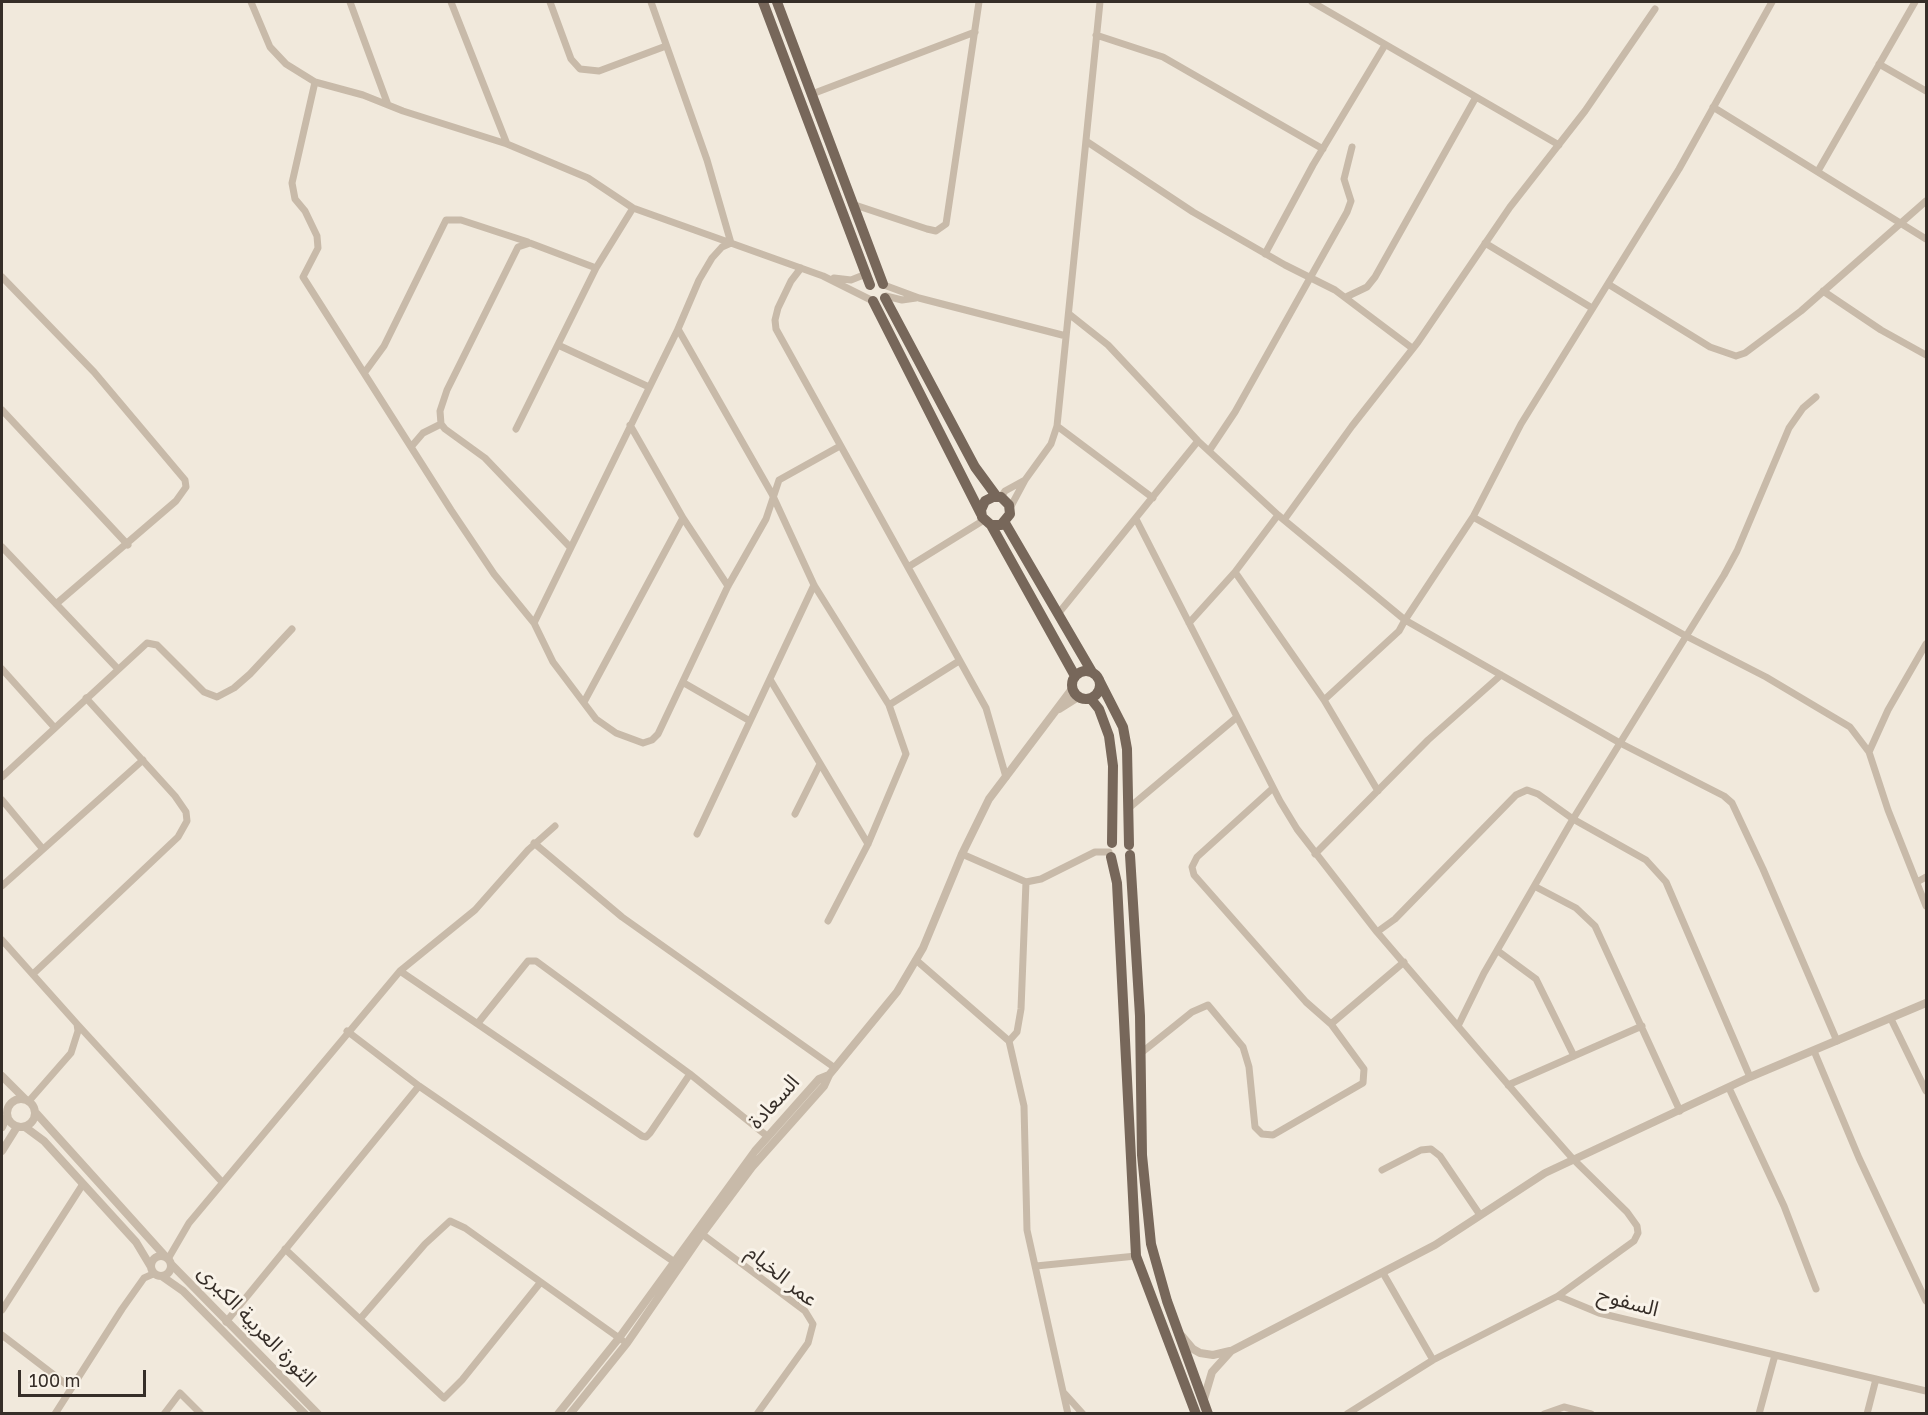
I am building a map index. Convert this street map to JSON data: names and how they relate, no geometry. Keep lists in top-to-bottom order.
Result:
{
  "streets": {
    "street": [
      "السعادة",
      "عمر الخيام",
      "السفوح",
      "الثورة العربية الكبرى"
    ]
  },
  "crossings": [
    ["السعادة", "عمر الخيام"]
  ],
  "scale_bar": "100 m"
}
